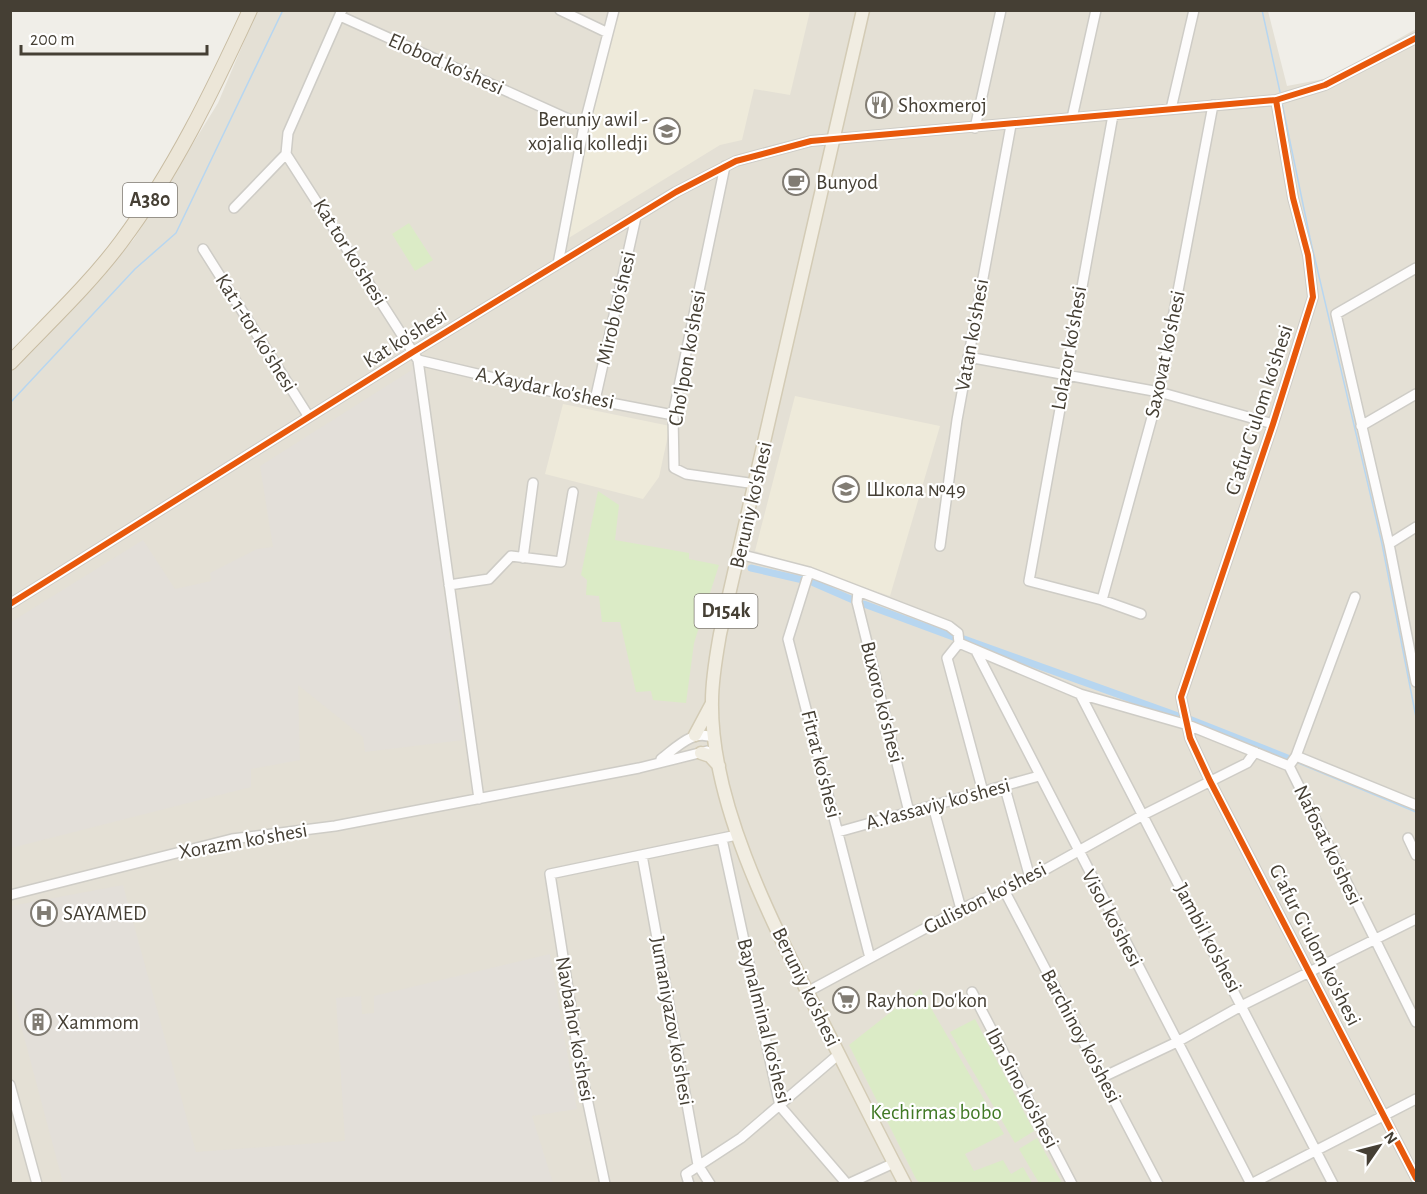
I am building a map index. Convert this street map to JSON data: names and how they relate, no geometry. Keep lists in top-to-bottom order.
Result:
{
  "streets": {
    "highway": ["A380"],
    "main road": ["Beruniy ko'shesi", "D154k"],
    "street": [
      "Elobod ko'shesi",
      "Kat tor ko'shesi",
      "Mirob ko'shesi",
      "Kat 1-tor ko'shesi",
      "Vatan ko'shesi",
      "Kat ko'shesi",
      "Lolazor ko'shesi",
      "Saxovat ko'shesi",
      "Cho'lpon ko'shesi",
      "A.Xaydar ko'shesi",
      "G'afur G'ulom ko'shesi",
      "Buxoro ko'shesi",
      "Fitrat ko'shesi",
      "A.Yassaviy ko'shesi",
      "Xorazm ko'shesi",
      "Nafosat ko'shesi",
      "Guliston ko'shesi",
      "Visol ko'shesi",
      "Jambil ko'shesi",
      "Gʻafur Gʻulom ko'shesi",
      "Jumaniyazov ko'shesi",
      "Baynalminal ko'shesi",
      "Navbahor ko'shesi",
      "Barchinoy ko'shesi",
      "Ibn Sino ko'shesi"
    ]
  },
  "crossings": [
    ["Kat tor ko'shesi", "Kat ko'shesi"],
    ["Kat tor ko'shesi", "A.Xaydar ko'shesi"],
    ["Mirob ko'shesi", "Kat ko'shesi"],
    ["Mirob ko'shesi", "A.Xaydar ko'shesi"],
    ["Kat 1-tor ko'shesi", "Kat ko'shesi"],
    ["Vatan ko'shesi", "Kat ko'shesi"],
    ["Kat ko'shesi", "Lolazor ko'shesi"],
    ["Kat ko'shesi", "Saxovat ko'shesi"],
    ["Kat ko'shesi", "Cho'lpon ko'shesi"],
    ["Kat ko'shesi", "A.Xaydar ko'shesi"],
    ["Kat ko'shesi", "G'afur G'ulom ko'shesi"],
    ["Kat ko'shesi", "Beruniy ko'shesi"],
    ["Lolazor ko'shesi", "Saxovat ko'shesi"],
    ["Cho'lpon ko'shesi", "A.Xaydar ko'shesi"],
    ["Cho'lpon ko'shesi", "Beruniy ko'shesi"],
    ["G'afur G'ulom ko'shesi", "Gʻafur Gʻulom ko'shesi"],
    ["Beruniy ko'shesi", "Guliston ko'shesi"],
    ["Buxoro ko'shesi", "A.Yassaviy ko'shesi"],
    ["Fitrat ko'shesi", "A.Yassaviy ko'shesi"],
    ["Fitrat ko'shesi", "Guliston ko'shesi"],
    ["A.Yassaviy ko'shesi", "Visol ko'shesi"],
    ["Guliston ko'shesi", "Visol ko'shesi"],
    ["Guliston ko'shesi", "Jambil ko'shesi"],
    ["Guliston ko'shesi", "Gʻafur Gʻulom ko'shesi"],
    ["Guliston ko'shesi", "Barchinoy ko'shesi"],
    ["Jumaniyazov ko'shesi", "Navbahor ko'shesi"]
  ],
  "parks": ["Kechirmas bobo"],
  "places": {
    "restaurant": ["Shoxmeroj"],
    "school or university": ["Beruniy awil - xojaliq kolledji", "Школа №49"],
    "cafe": ["Bunyod"],
    "hospital": ["SAYAMED"],
    "supermarket": ["Rayhon Do'kon"],
    "building": ["Xammom"]
  },
  "scale_bar": "200 m",
  "north": "top right"
}
